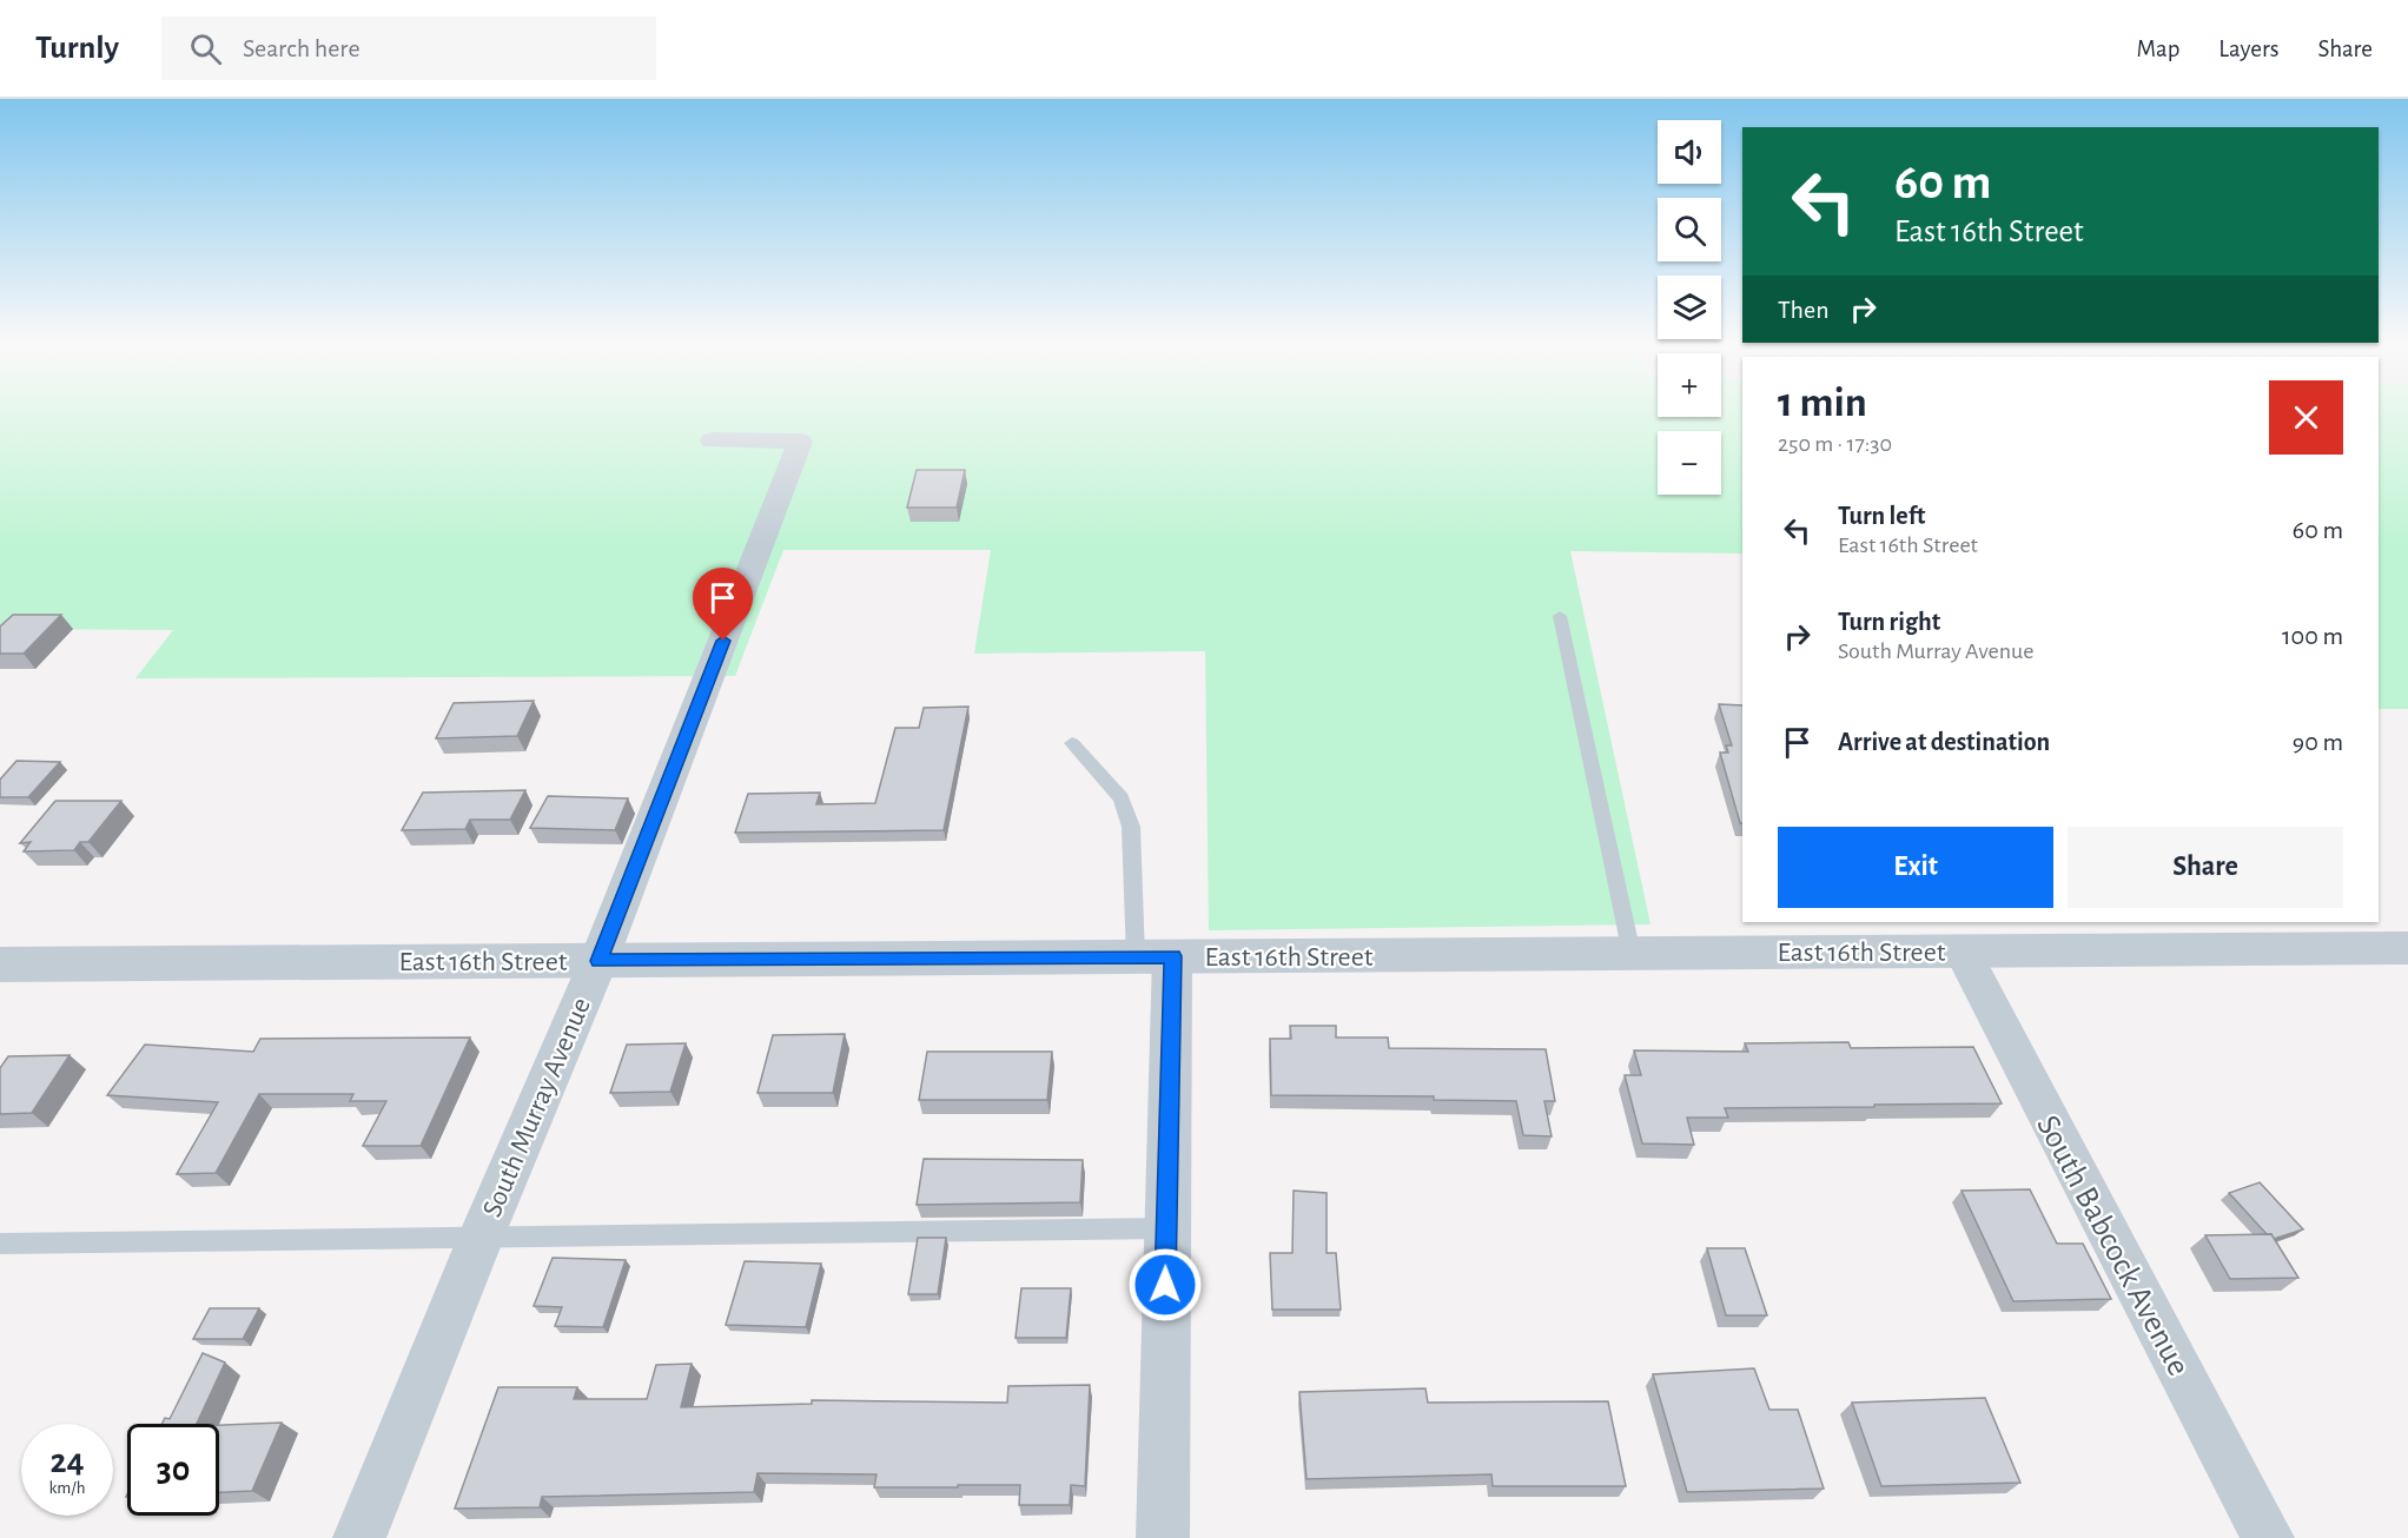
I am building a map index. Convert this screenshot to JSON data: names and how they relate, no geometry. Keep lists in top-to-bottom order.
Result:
{
  "streets": {
    "street": ["East 16th Street", "South Murray Avenue", "South Babcock Avenue"]
  },
  "crossings": [
    ["East 16th Street", "South Murray Avenue"],
    ["East 16th Street", "South Babcock Avenue"]
  ],
  "page": {
    "header": "Turnly",
    "search": "Search here",
    "nav": ["Map", "Layers", "Share"],
    "map_buttons": ["+", "−"],
    "turn": ["60 m", "East 16th Street"],
    "then": "Then",
    "heading": ["1 min", "250 m · 17:30"],
    "list": [
      {
        "name": "Turn left",
        "note": "East 16th Street",
        "value": "60 m"
      },
      {
        "name": "Turn right",
        "note": "South Murray Avenue",
        "value": "100 m"
      },
      {
        "name": "Arrive at destination",
        "value": "90 m"
      }
    ],
    "buttons": ["Exit", "Share"],
    "speed": "24 km/h",
    "limit": "30"
  }
}
